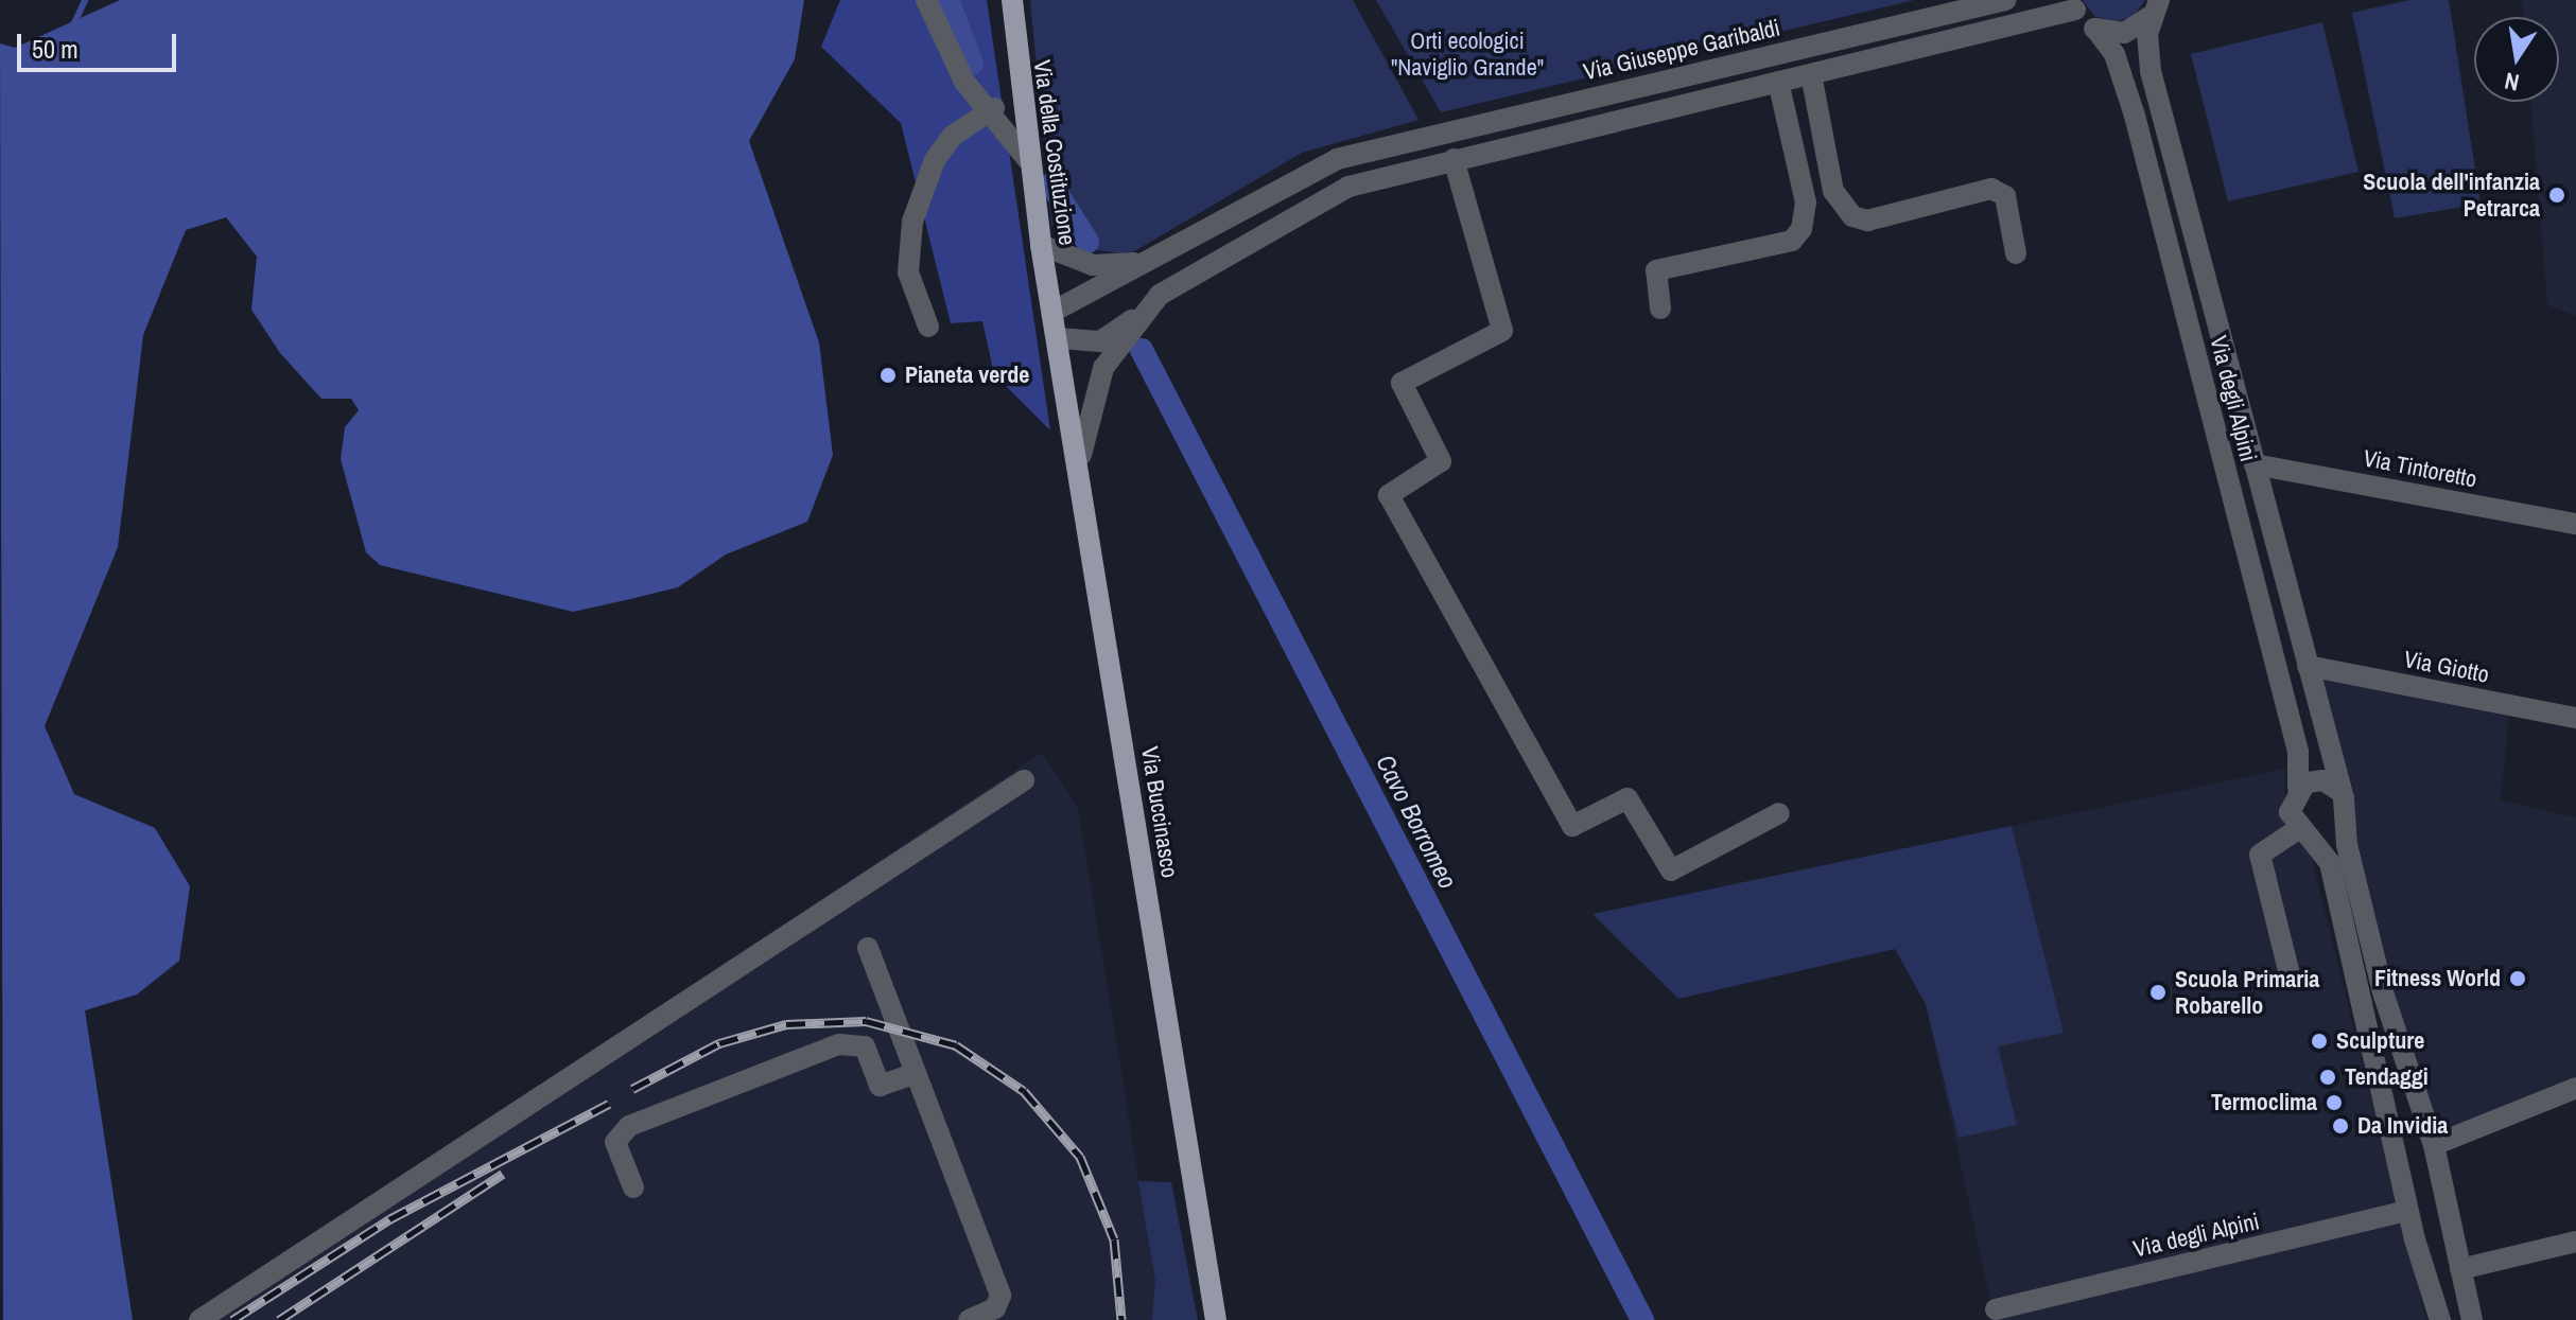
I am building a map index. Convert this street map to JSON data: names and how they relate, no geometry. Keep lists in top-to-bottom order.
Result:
{
  "streets": {
    "main road": ["Via della Costituzione", "Via Buccinasco"],
    "street": [
      "Via Giuseppe Garibaldi",
      "Via degli Alpini",
      "Via Tintoretto",
      "Via Giotto"
    ]
  },
  "crossings": [
    ["Via Giuseppe Garibaldi", "Via della Costituzione"],
    ["Via Giuseppe Garibaldi", "Via Buccinasco"],
    ["Via della Costituzione", "Via Buccinasco"]
  ],
  "water": ["Cavo Borromeo"],
  "parks": ["Orti ecologici \"Naviglio Grande\""],
  "places": [
    "Scuola dell'infanzia Petrarca",
    "Pianeta verde",
    "Fitness World",
    "Scuola Primaria Robarello",
    "Sculpture",
    "Tendaggi",
    "Termoclima",
    "Da Invidia"
  ],
  "scale_bar": "50 m",
  "north": "bottom"
}
